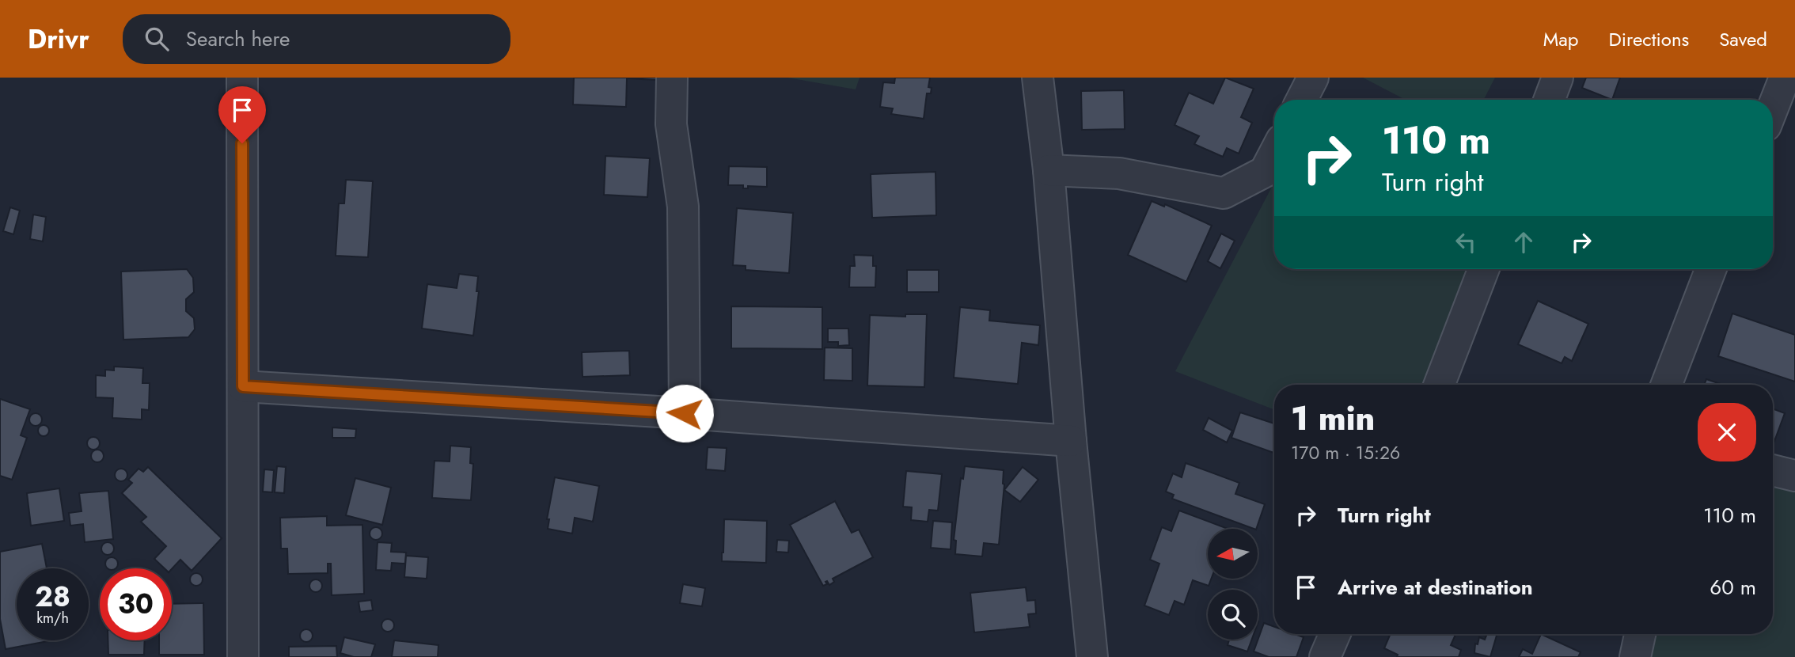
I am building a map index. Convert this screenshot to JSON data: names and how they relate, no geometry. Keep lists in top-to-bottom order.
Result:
{
  "north": "left",
  "page": {
    "header": "Drivr",
    "search": "Search here",
    "nav": ["Map", "Directions", "Saved"],
    "turn": ["110 m", "Turn right"],
    "heading": ["1 min", "170 m · 15:26"],
    "list": [
      {
        "name": "Turn right",
        "value": "110 m"
      },
      {
        "name": "Arrive at destination",
        "value": "60 m"
      }
    ],
    "speed": "28 km/h",
    "limit": "30"
  }
}
